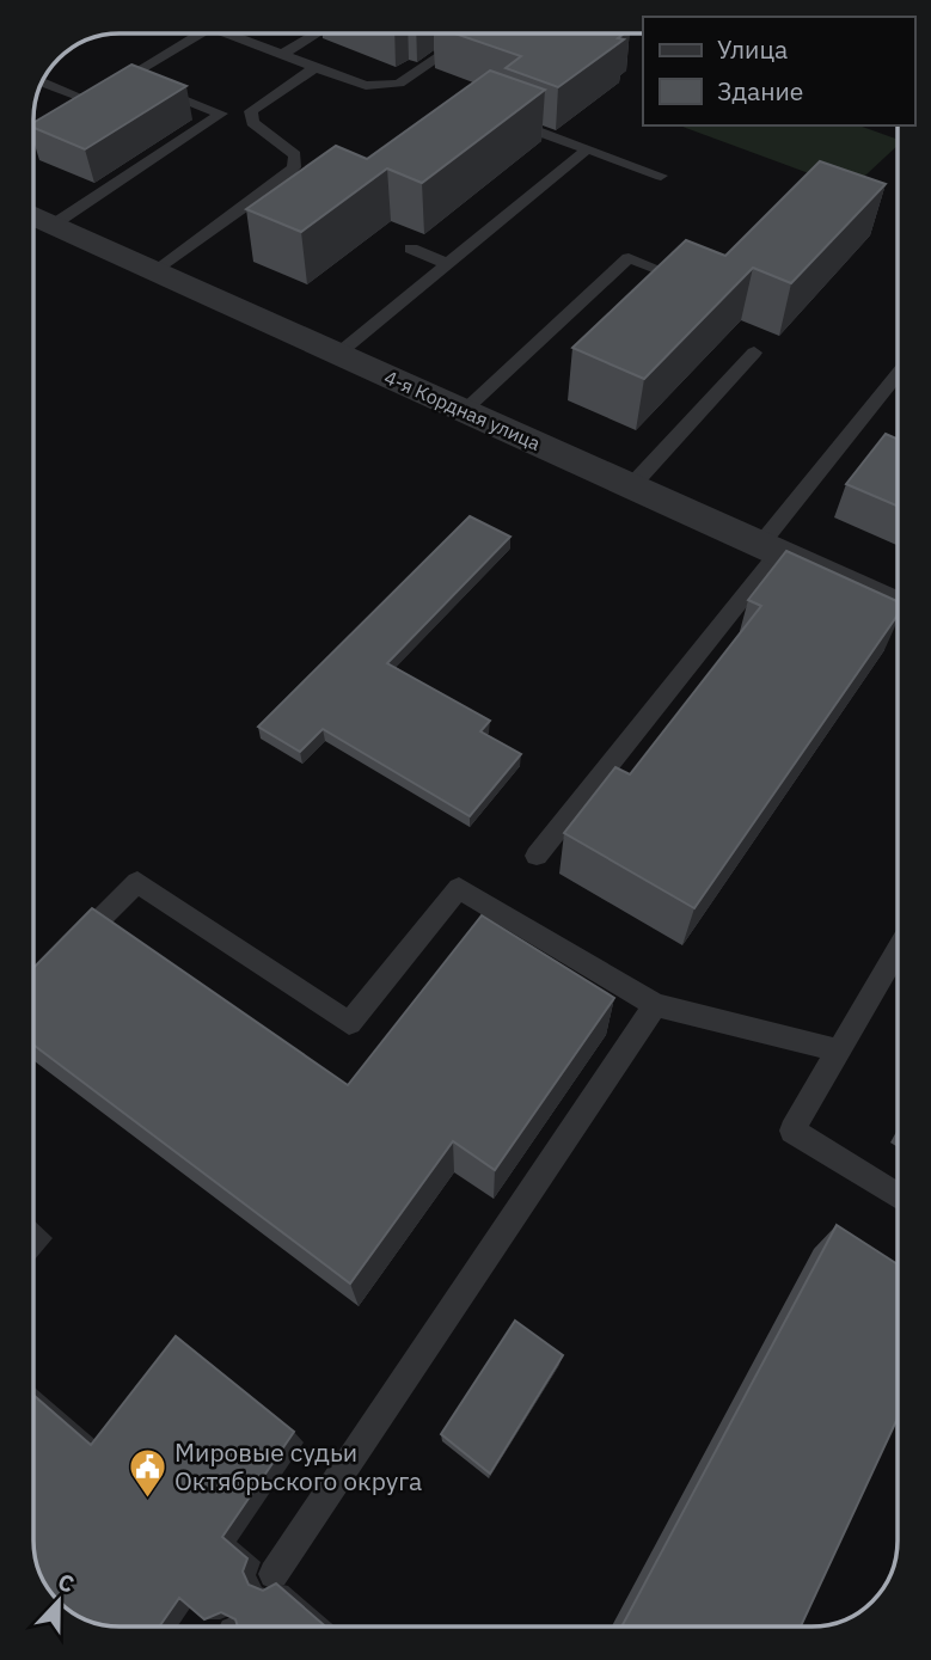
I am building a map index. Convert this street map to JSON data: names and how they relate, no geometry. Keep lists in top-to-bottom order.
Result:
{
  "streets": {
    "street": ["4-я Кордная улица"]
  },
  "places": {
    "public building": ["Мировые судьи Октябрьского округа"]
  },
  "legend": ["Улица", "Здание"],
  "north": "top"
}
